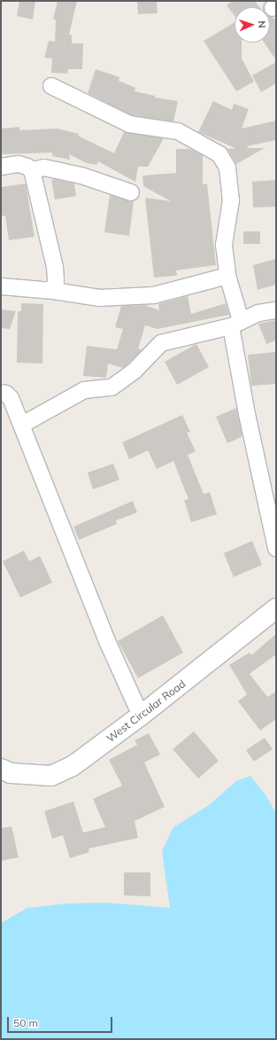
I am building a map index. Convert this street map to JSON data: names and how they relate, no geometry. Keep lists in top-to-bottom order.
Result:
{
  "streets": {
    "street": ["West Circular Road"]
  },
  "scale_bar": "50 m",
  "north": "right"
}
